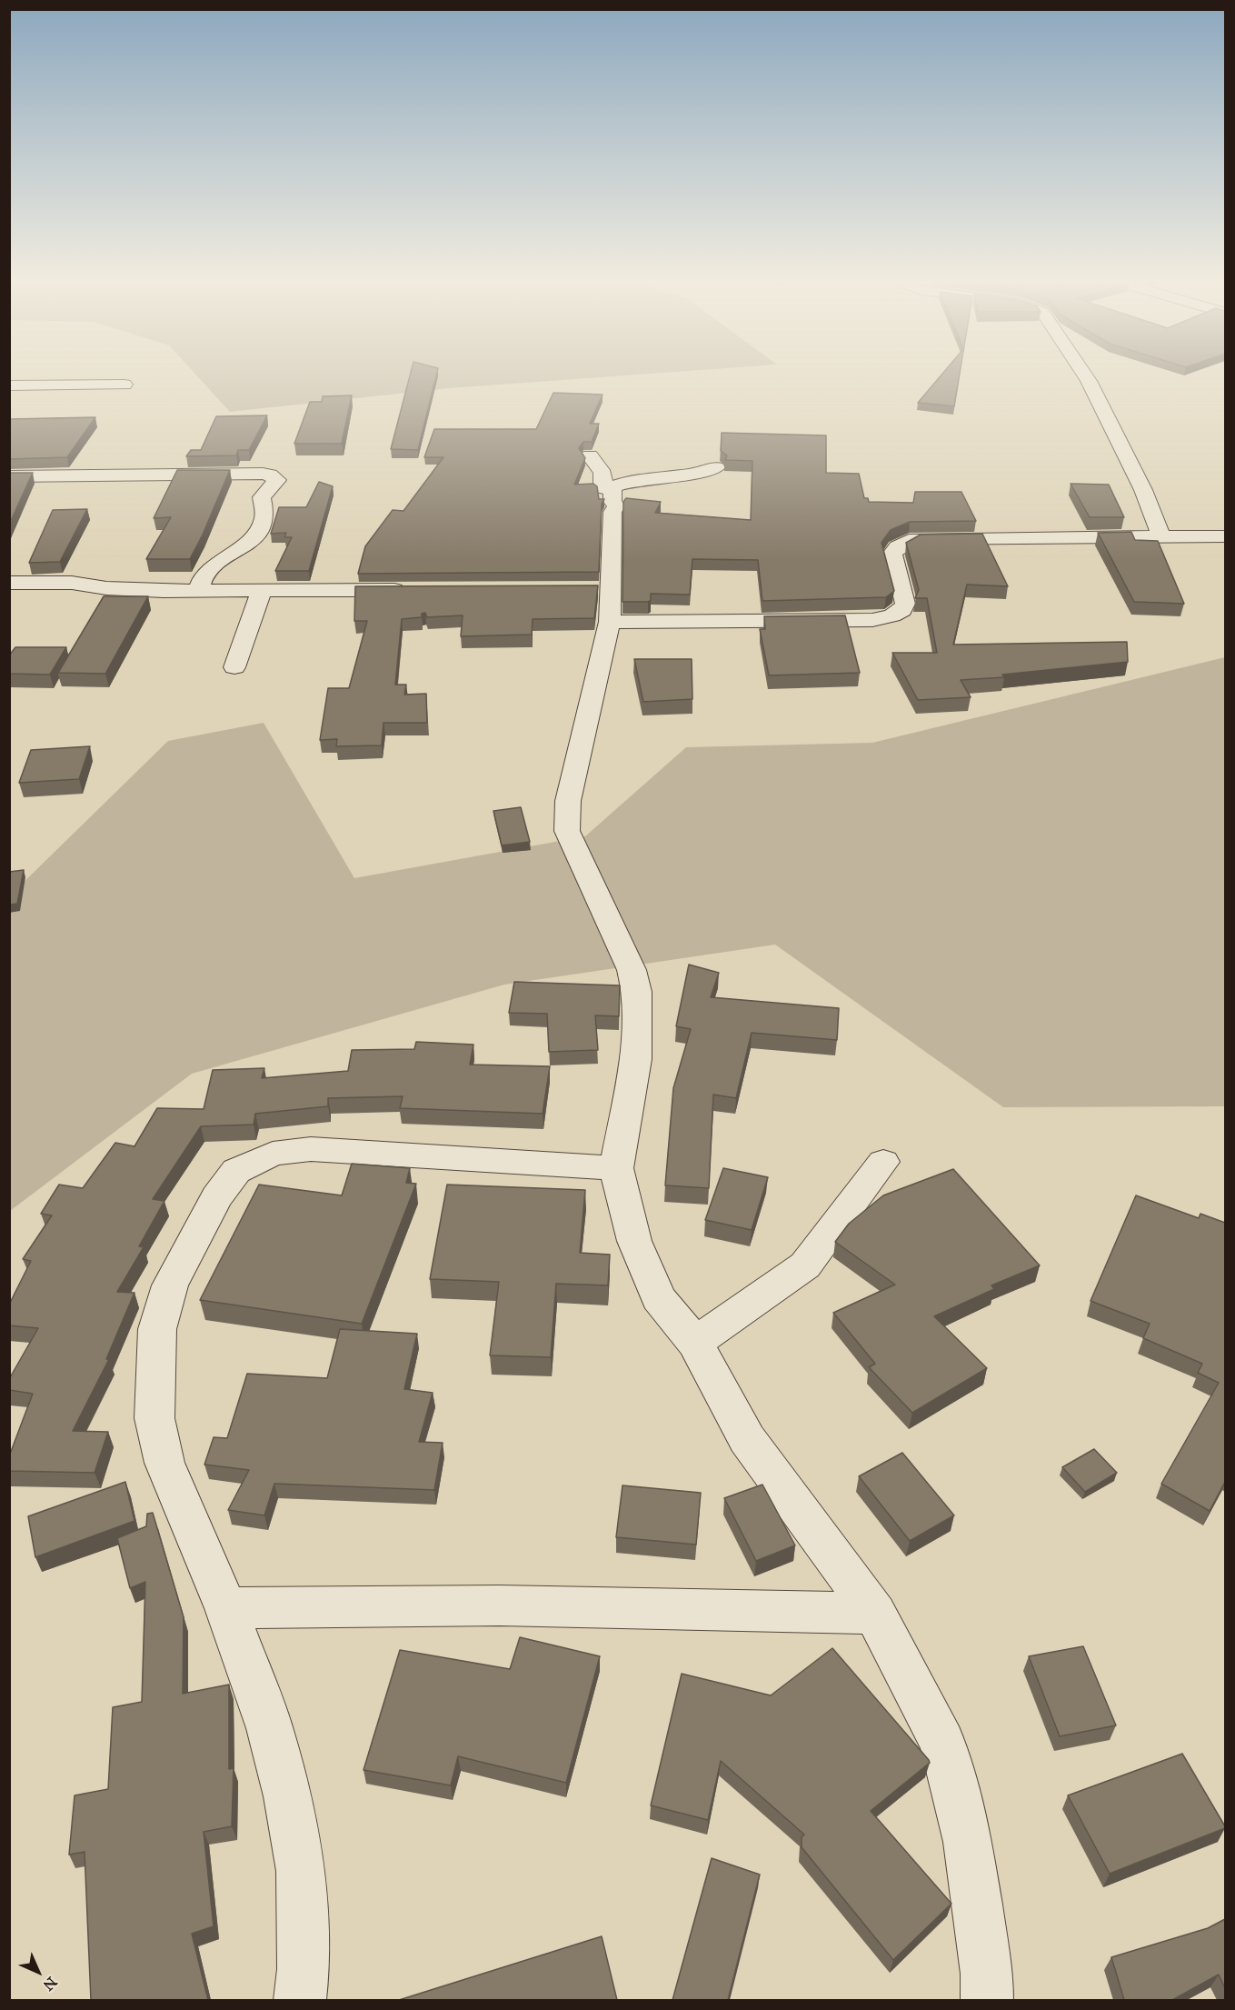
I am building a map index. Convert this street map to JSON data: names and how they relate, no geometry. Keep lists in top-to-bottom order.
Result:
{
  "north": "bottom right"
}
